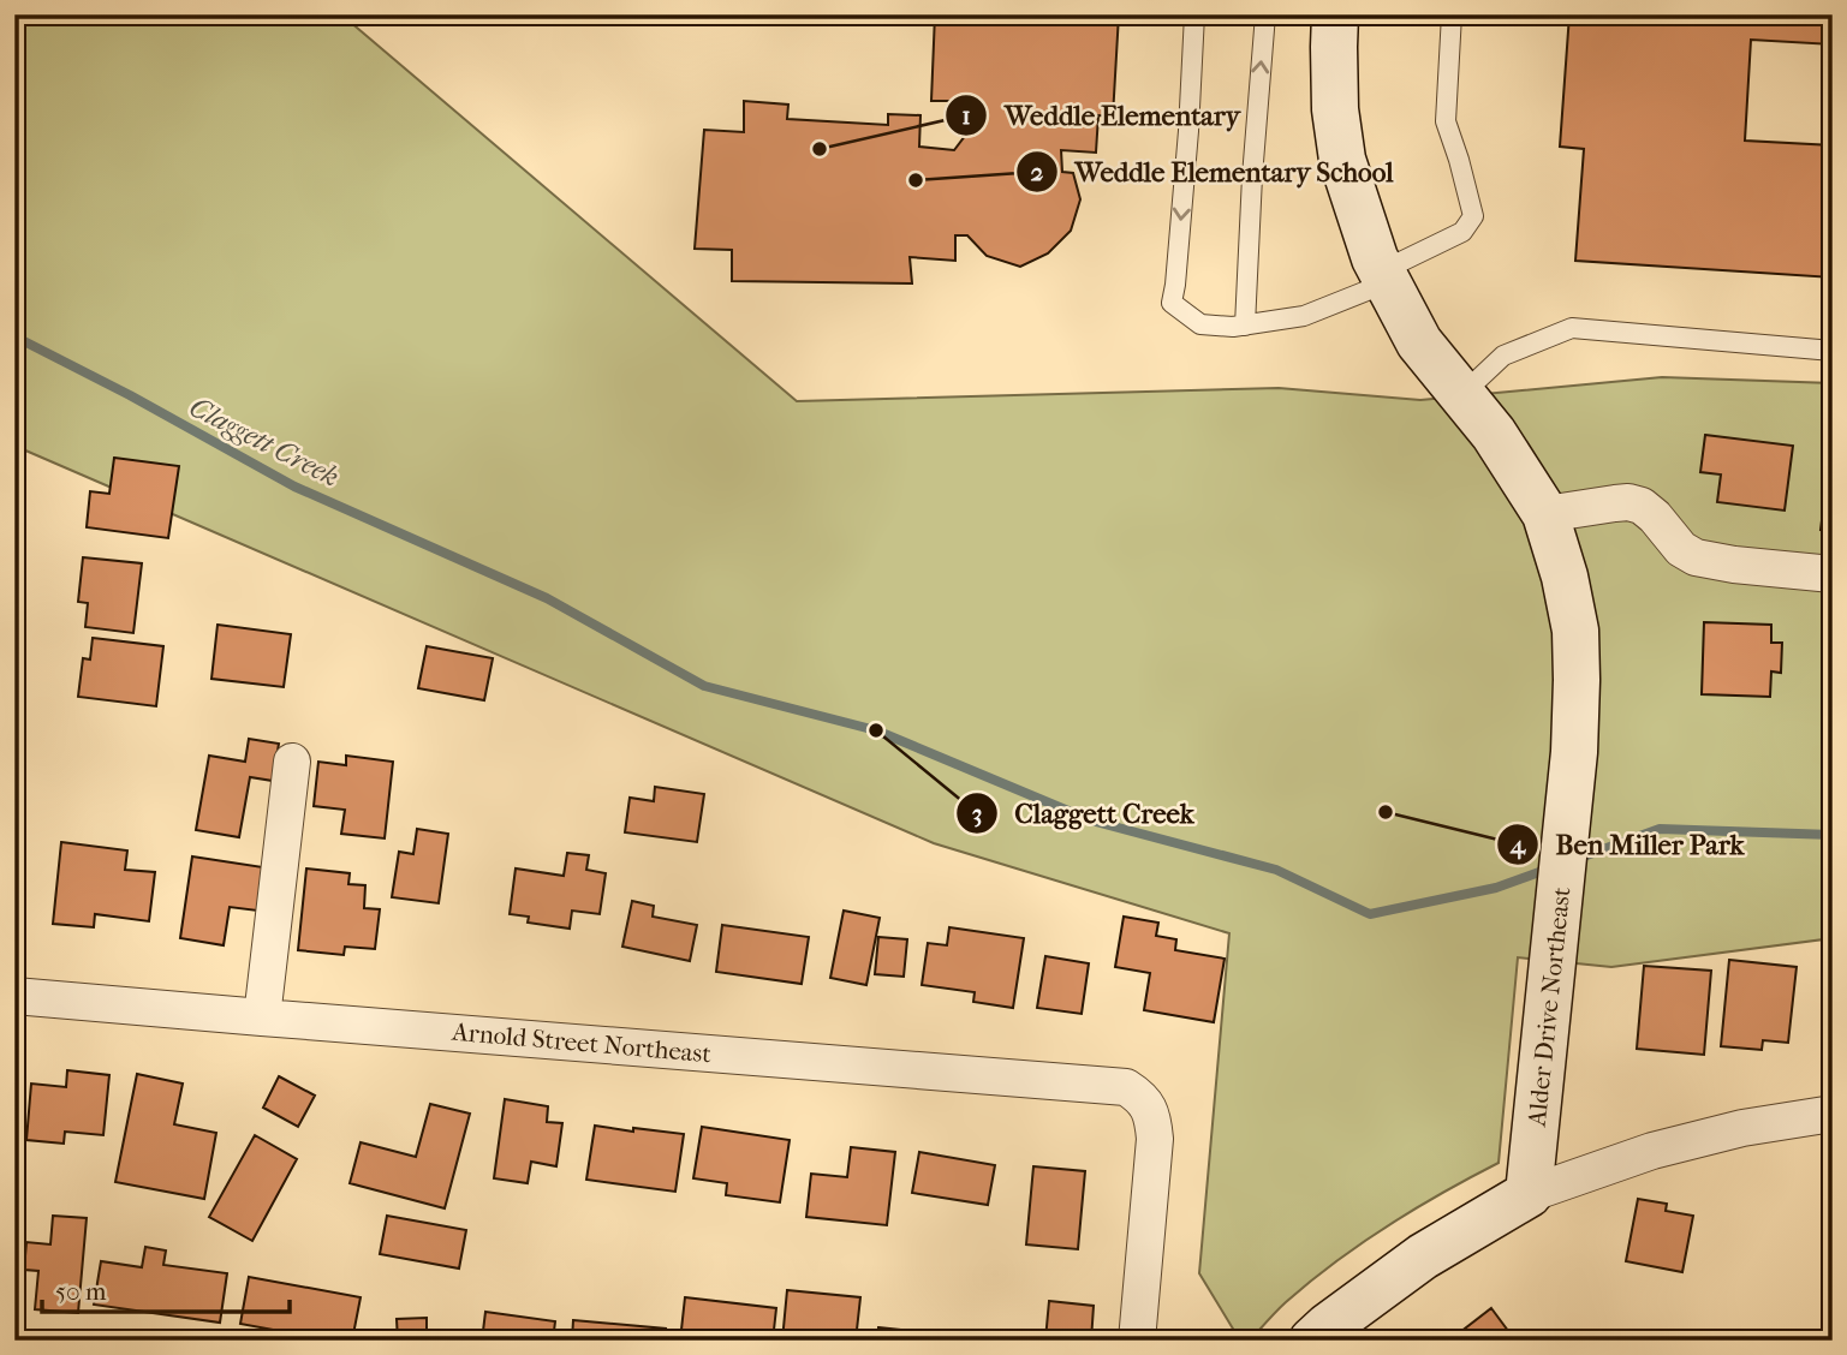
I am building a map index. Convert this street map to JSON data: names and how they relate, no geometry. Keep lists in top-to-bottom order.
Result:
{
  "streets": {
    "street": ["Alder Drive Northeast", "Arnold Street Northeast"]
  },
  "water": ["Claggett Creek"],
  "places": [
    "Weddle Elementary",
    "Weddle Elementary School",
    "Claggett Creek",
    "Ben Miller Park"
  ],
  "scale_bar": "50 m"
}
